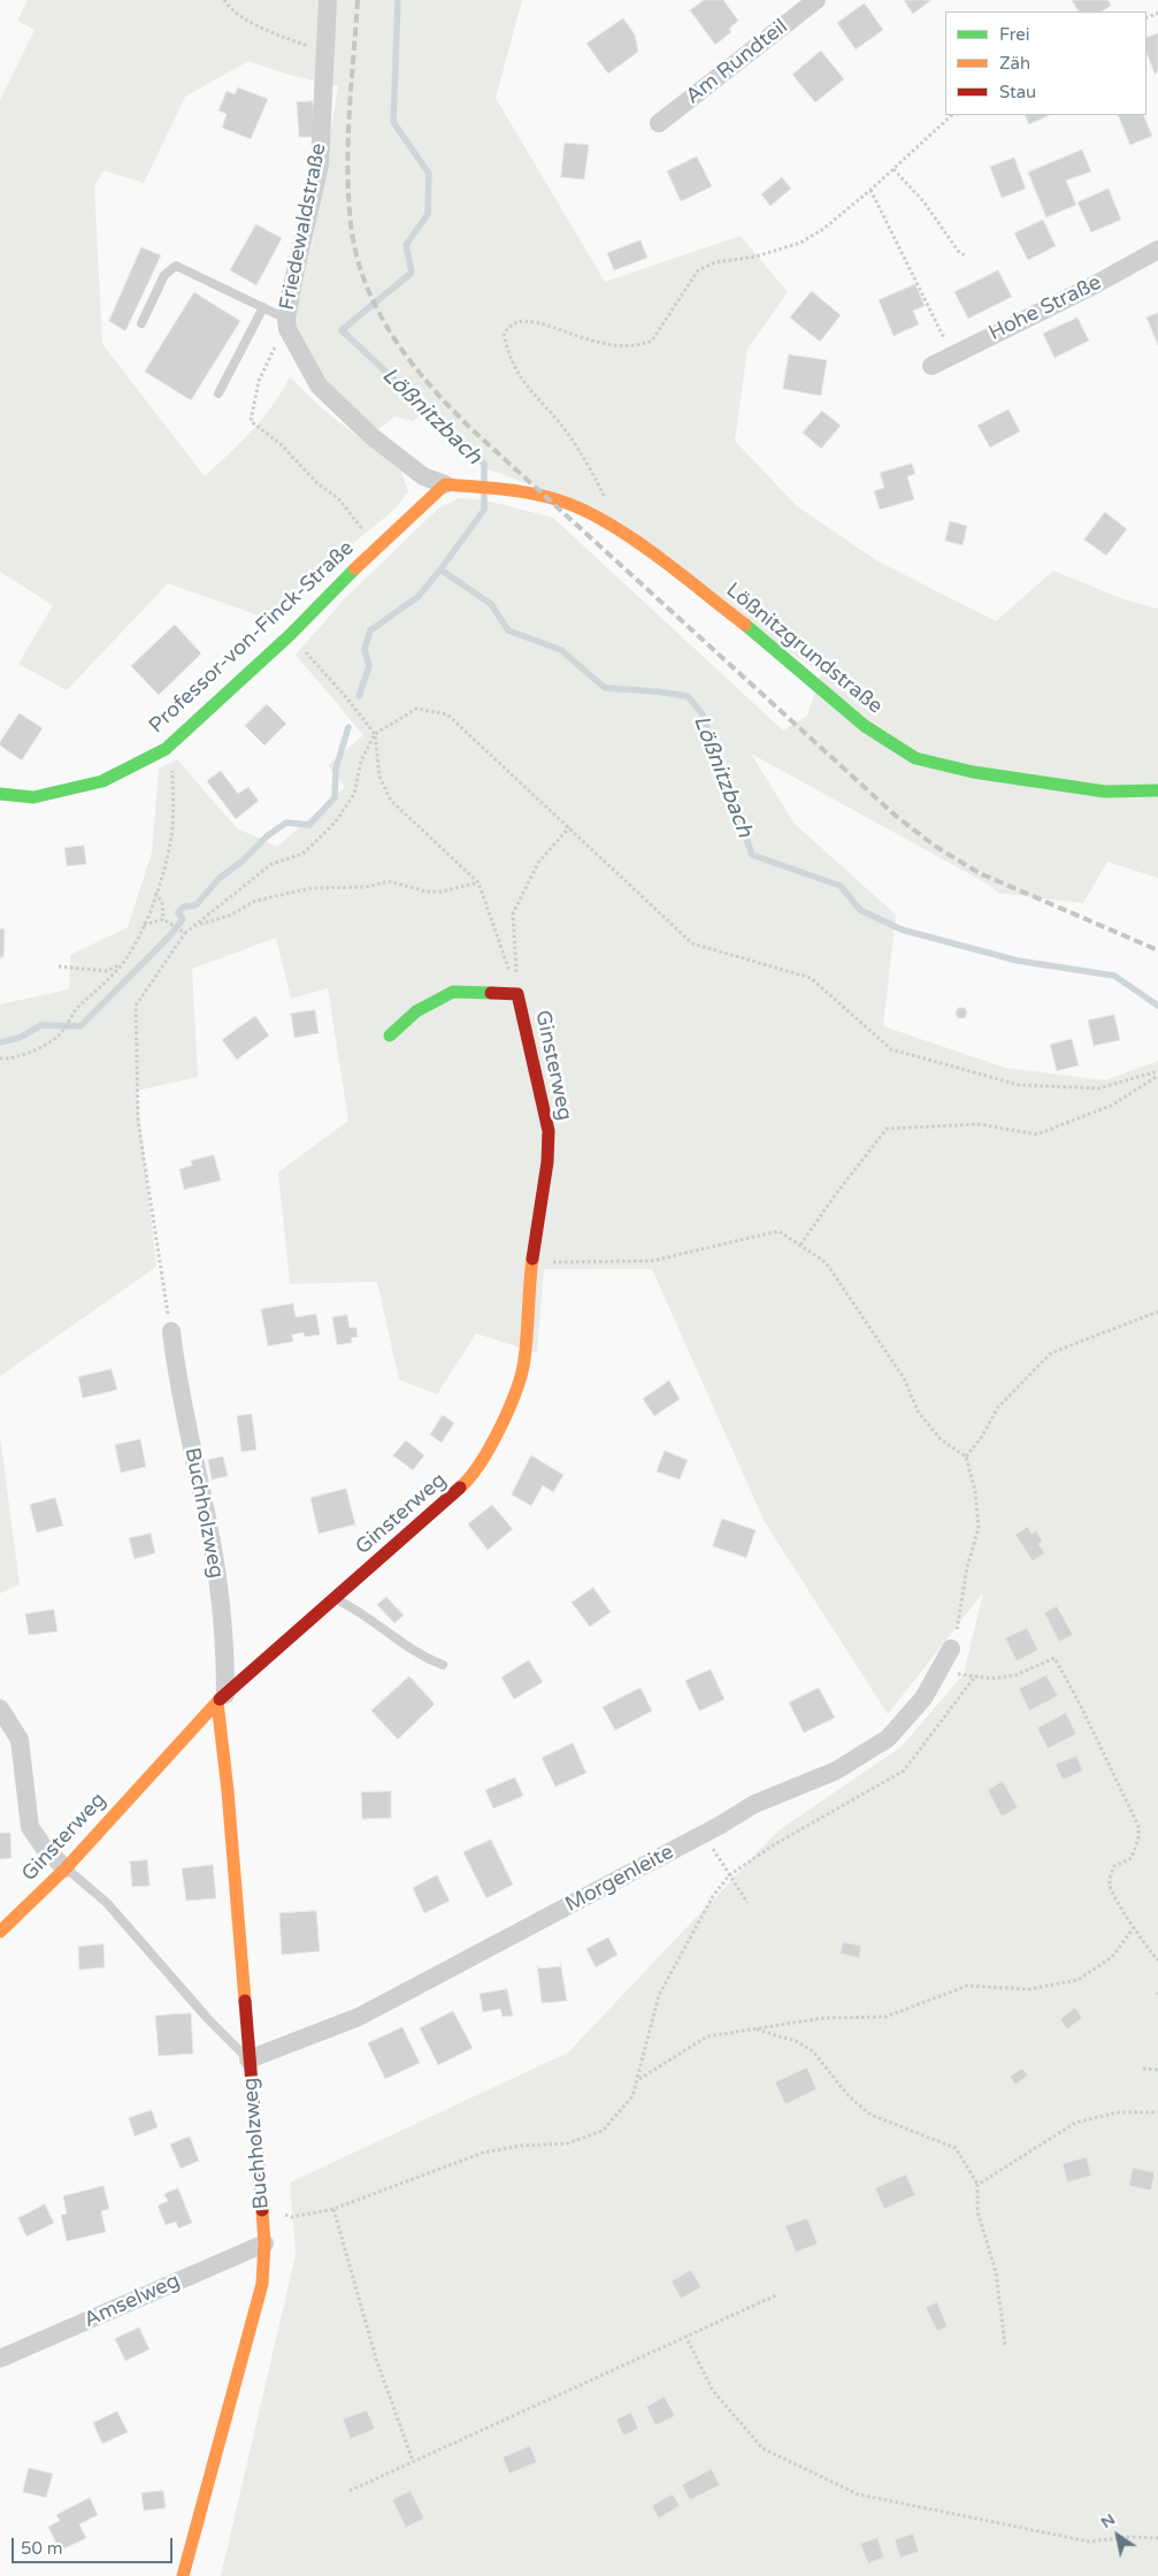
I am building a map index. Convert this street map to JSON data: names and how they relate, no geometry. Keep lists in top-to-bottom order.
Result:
{
  "streets": {
    "street": [
      "Am Rundteil",
      "Friedewaldstraße",
      "Hohe Straße",
      "Professor-von-Finck-Straße",
      "Lößnitzgrundstraße",
      "Ginsterweg",
      "Buchholzweg",
      "Morgenleite",
      "Amselweg"
    ]
  },
  "crossings": [
    ["Friedewaldstraße", "Professor-von-Finck-Straße"],
    ["Friedewaldstraße", "Lößnitzgrundstraße"],
    ["Professor-von-Finck-Straße", "Lößnitzgrundstraße"],
    ["Ginsterweg", "Buchholzweg"],
    ["Buchholzweg", "Morgenleite"],
    ["Buchholzweg", "Amselweg"]
  ],
  "water": ["Lößnitzbach"],
  "legend": ["Frei", "Zäh", "Stau"],
  "scale_bar": "50 m",
  "north": "top left"
}
